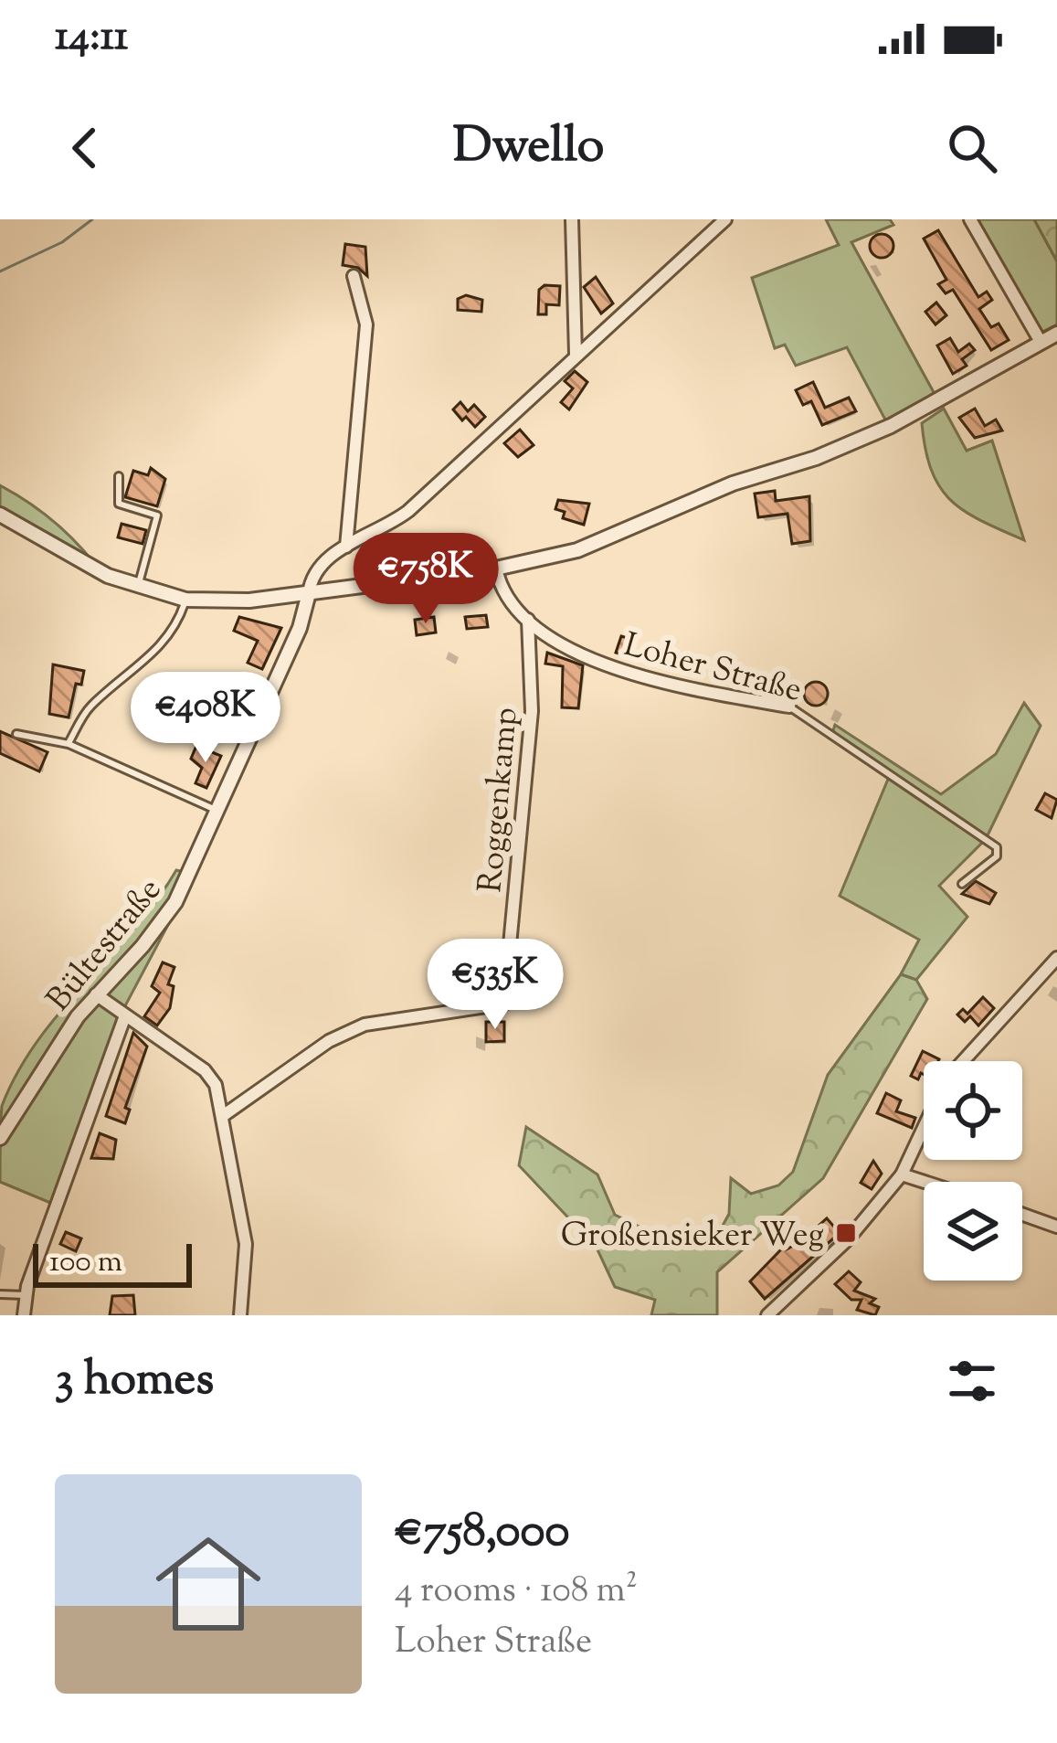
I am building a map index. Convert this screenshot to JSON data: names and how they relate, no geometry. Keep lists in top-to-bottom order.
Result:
{
  "streets": {
    "street": ["Loher Straße", "Roggenkamp", "Bültestraße"]
  },
  "crossings": [
    ["Loher Straße", "Roggenkamp"]
  ],
  "places": {
    "transit": ["Großensieker Weg"]
  },
  "scale_bar": "100 m",
  "page": {
    "status": "14:11",
    "header": "Dwello",
    "price": ["€758K", "€408K", "€535K"],
    "scale": "100 m",
    "heading": "3 homes",
    "list": [
      {
        "name": "€758,000",
        "note": "4 rooms · 108 m² · Loher Straße"
      }
    ]
  }
}
